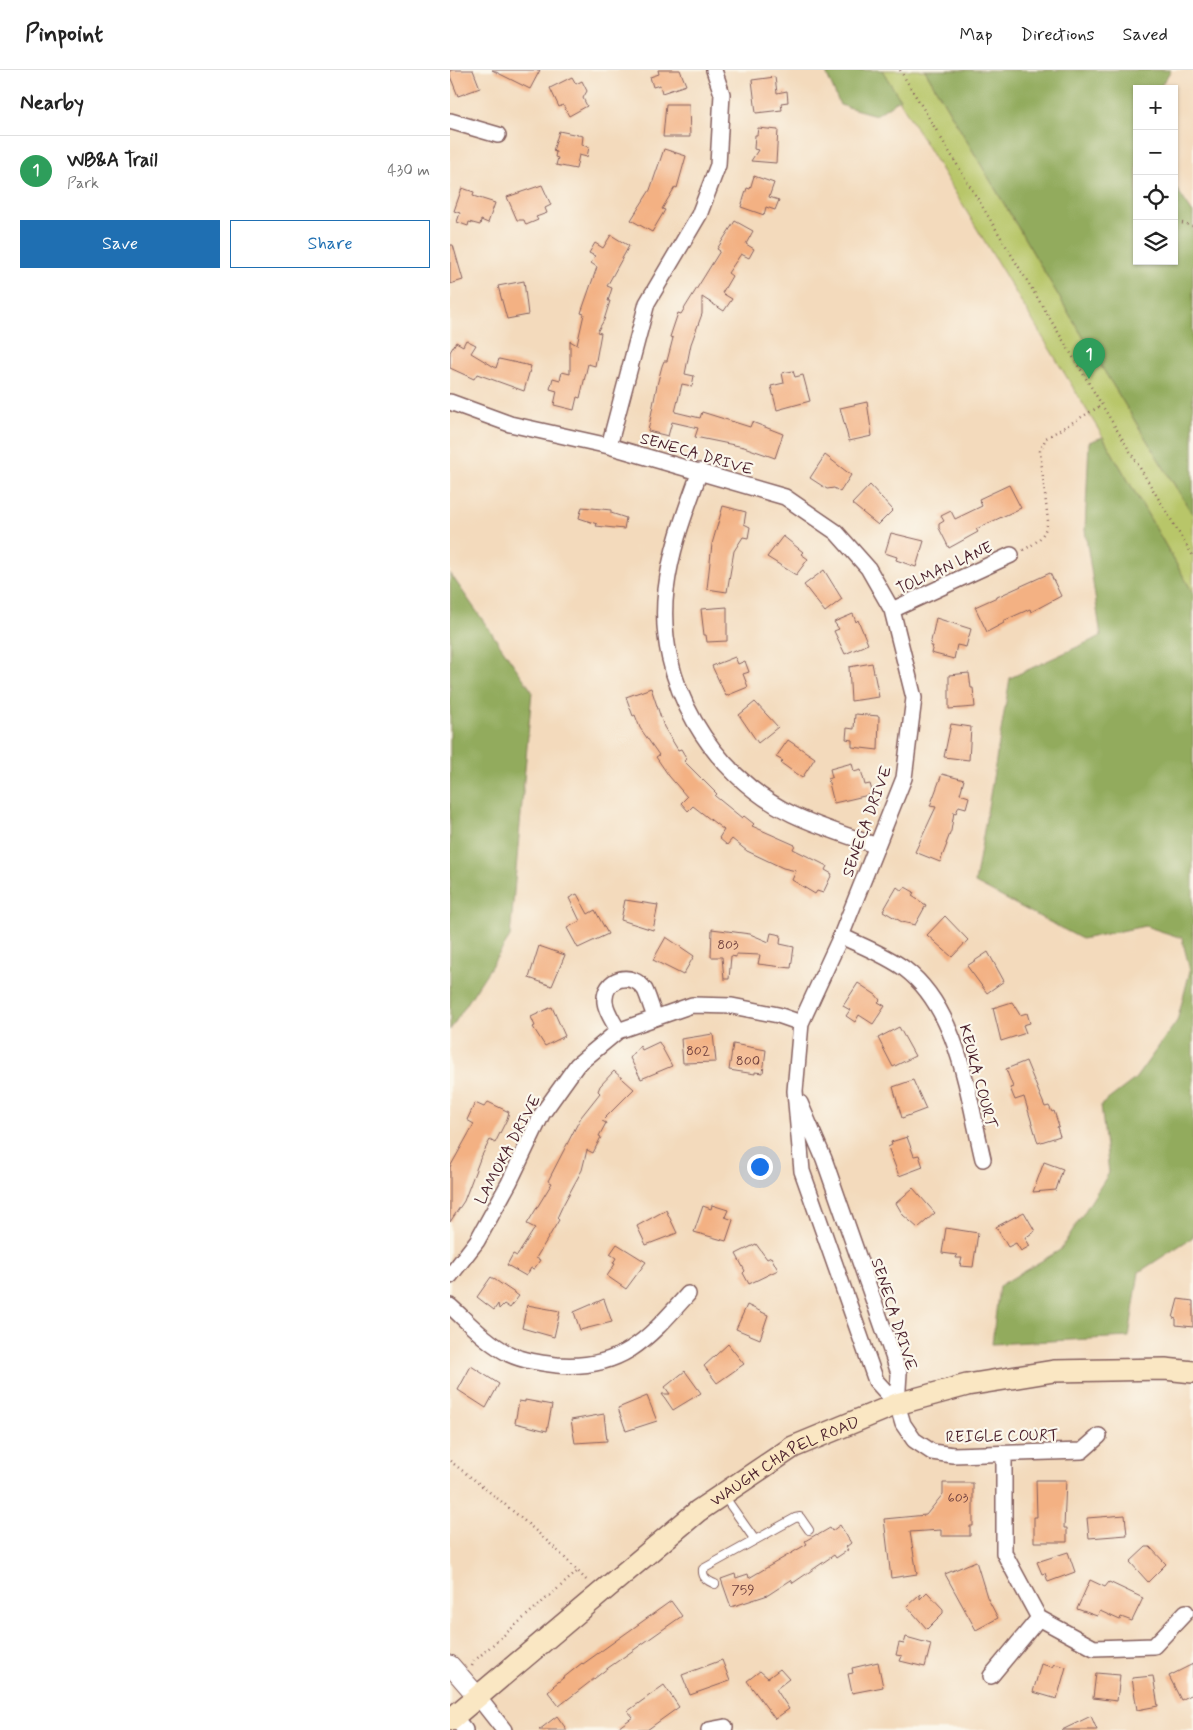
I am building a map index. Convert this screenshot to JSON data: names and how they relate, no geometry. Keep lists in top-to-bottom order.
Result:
{
  "streets": {
    "main road": ["WAUGH CHAPEL ROAD"],
    "street": [
      "SENECA DRIVE",
      "TOLMAN LANE",
      "KEUKA COURT",
      "LAMOKA DRIVE",
      "REIGLE COURT"
    ]
  },
  "crossings": [
    ["SENECA DRIVE", "TOLMAN LANE"],
    ["SENECA DRIVE", "KEUKA COURT"],
    ["SENECA DRIVE", "LAMOKA DRIVE"],
    ["SENECA DRIVE", "REIGLE COURT"],
    ["SENECA DRIVE", "WAUGH CHAPEL ROAD"],
    ["REIGLE COURT", "WAUGH CHAPEL ROAD"]
  ],
  "house_numbers": [
    "803",
    "802",
    "800",
    "603",
    "759"
  ],
  "page": {
    "header": "Pinpoint",
    "nav": ["Map", "Directions", "Saved"],
    "heading": "Nearby",
    "map_buttons": ["+", "−"],
    "list": [
      {
        "mark": "1",
        "name": "WB&A Trail",
        "note": "Park",
        "value": "430 m"
      }
    ],
    "buttons": ["Save", "Share"],
    "pins": "1"
  }
}
